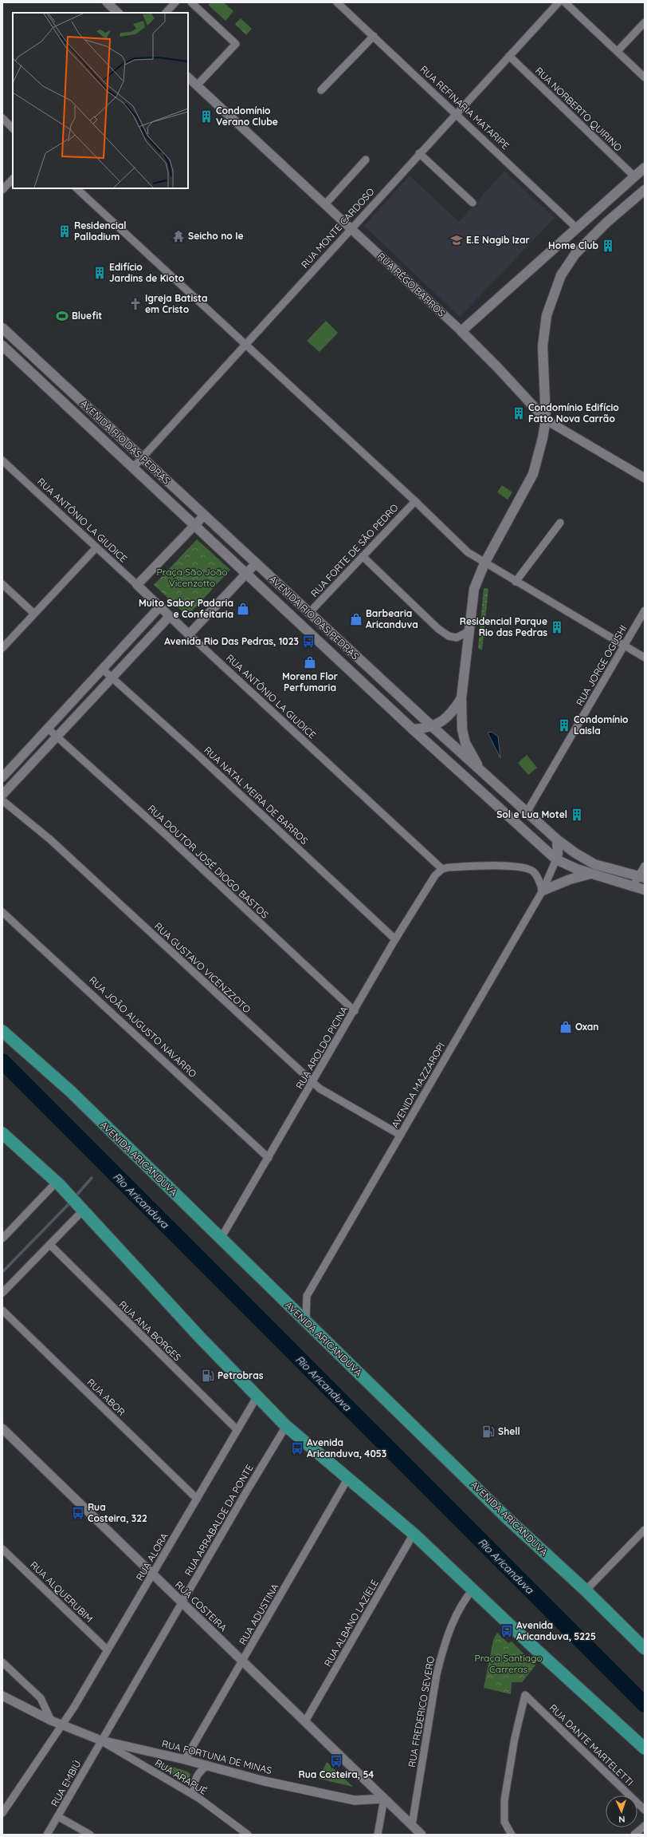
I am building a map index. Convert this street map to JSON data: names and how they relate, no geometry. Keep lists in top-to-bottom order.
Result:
{
  "streets": {
    "highway": ["AVENIDA ARICANDUVA"],
    "main road": ["RUA RÊGO BARROS", "AVENIDA RIO DAS PEDRAS"],
    "street": [
      "RUA REFINARIA MATARIPE",
      "RUA NORBERTO QUIRINO",
      "RUA MONTE CARDOSO",
      "RUA ANTÔNIO LA GIUDICE",
      "RUA FORTE DE SÃO PEDRO",
      "RUA JORGE OGUSHI",
      "RUA NATAL MEIRA DE BARROS",
      "RUA DOUTOR JOSÉ DIOGO BASTOS",
      "RUA GUSTAVO VICENZZOTO",
      "RUA JOÃO AUGUSTO NAVARRO",
      "RUA AROLDO PICINA",
      "AVENIDA MAZZAROPI",
      "RUA ANA BORGES",
      "RUA ABOR",
      "RUA ARRABALDE DA PONTE",
      "RUA ALORA",
      "RUA ALQUERUBIM",
      "RUA COSTEIRA",
      "RUA ADUSTINA",
      "RUA ALBANO LAZÍELE",
      "RUA FREDERICO SEVERO",
      "RUA DANTE MARTELETTI",
      "RUA FORTUNA DE MINAS",
      "RUA ARAPUÉ",
      "RUA EMBIÚ"
    ]
  },
  "crossings": [
    ["RUA REFINARIA MATARIPE", "RUA MONTE CARDOSO"],
    ["RUA NORBERTO QUIRINO", "RUA MONTE CARDOSO"],
    ["RUA MONTE CARDOSO", "RUA RÊGO BARROS"],
    ["RUA MONTE CARDOSO", "AVENIDA RIO DAS PEDRAS"],
    ["AVENIDA RIO DAS PEDRAS", "RUA FORTE DE SÃO PEDRO"],
    ["AVENIDA RIO DAS PEDRAS", "RUA JORGE OGUSHI"],
    ["AVENIDA RIO DAS PEDRAS", "AVENIDA MAZZAROPI"],
    ["RUA ANTÔNIO LA GIUDICE", "RUA AROLDO PICINA"],
    ["RUA NATAL MEIRA DE BARROS", "RUA AROLDO PICINA"],
    ["RUA DOUTOR JOSÉ DIOGO BASTOS", "RUA AROLDO PICINA"],
    ["RUA GUSTAVO VICENZZOTO", "RUA AROLDO PICINA"],
    ["RUA GUSTAVO VICENZZOTO", "AVENIDA MAZZAROPI"],
    ["RUA JOÃO AUGUSTO NAVARRO", "RUA AROLDO PICINA"],
    ["RUA AROLDO PICINA", "AVENIDA ARICANDUVA"],
    ["AVENIDA MAZZAROPI", "AVENIDA ARICANDUVA"],
    ["RUA ANA BORGES", "RUA ALORA"],
    ["RUA ABOR", "RUA ALORA"],
    ["RUA ARRABALDE DA PONTE", "RUA COSTEIRA"],
    ["RUA ARRABALDE DA PONTE", "RUA FORTUNA DE MINAS"],
    ["RUA ARRABALDE DA PONTE", "RUA ARAPUÉ"],
    ["RUA ARRABALDE DA PONTE", "RUA EMBIÚ"],
    ["RUA ALORA", "RUA ALQUERUBIM"],
    ["RUA ALORA", "RUA COSTEIRA"],
    ["RUA ALORA", "RUA FORTUNA DE MINAS"],
    ["RUA COSTEIRA", "RUA ADUSTINA"],
    ["RUA COSTEIRA", "RUA ALBANO LAZÍELE"],
    ["RUA COSTEIRA", "RUA FORTUNA DE MINAS"],
    ["RUA ADUSTINA", "RUA FORTUNA DE MINAS"],
    ["RUA FORTUNA DE MINAS", "RUA ARAPUÉ"],
    ["RUA FORTUNA DE MINAS", "RUA EMBIÚ"],
    ["RUA ARAPUÉ", "RUA EMBIÚ"]
  ],
  "water": ["Rio Aricanduva"],
  "parks": ["Praça São João Vicenzotto", "Praça Santiago Carreras"],
  "places": {
    "building": [
      "Condomínio Verano Clube",
      "Residencial Palladium",
      "Home Club",
      "Edifício Jardins de Kioto",
      "Condomínio Edifício Fatto Nova Carrão",
      "Residencial Parque Rio das Pedras",
      "Condomínio Laisla",
      "Sol e Lua Motel"
    ],
    "temple": ["Seicho no Ie"],
    "school or university": ["E.E Nagib Izar"],
    "church": ["Igreja Batista em Cristo"],
    "sports": ["Bluefit"],
    "shop": [
      "Muito Sabor Padaria e Confeitaria",
      "Barbearia Aricanduva",
      "Morena Flor Perfumaria",
      "Oxan"
    ],
    "bus stop": [
      "Avenida Rio Das Pedras, 1023",
      "Avenida Aricanduva, 4053",
      "Rua Costeira, 322",
      "Avenida Aricanduva, 5225",
      "Rua Costeira, 54"
    ],
    "fuel station": ["Petrobras", "Shell"]
  },
  "north": "bottom"
}
